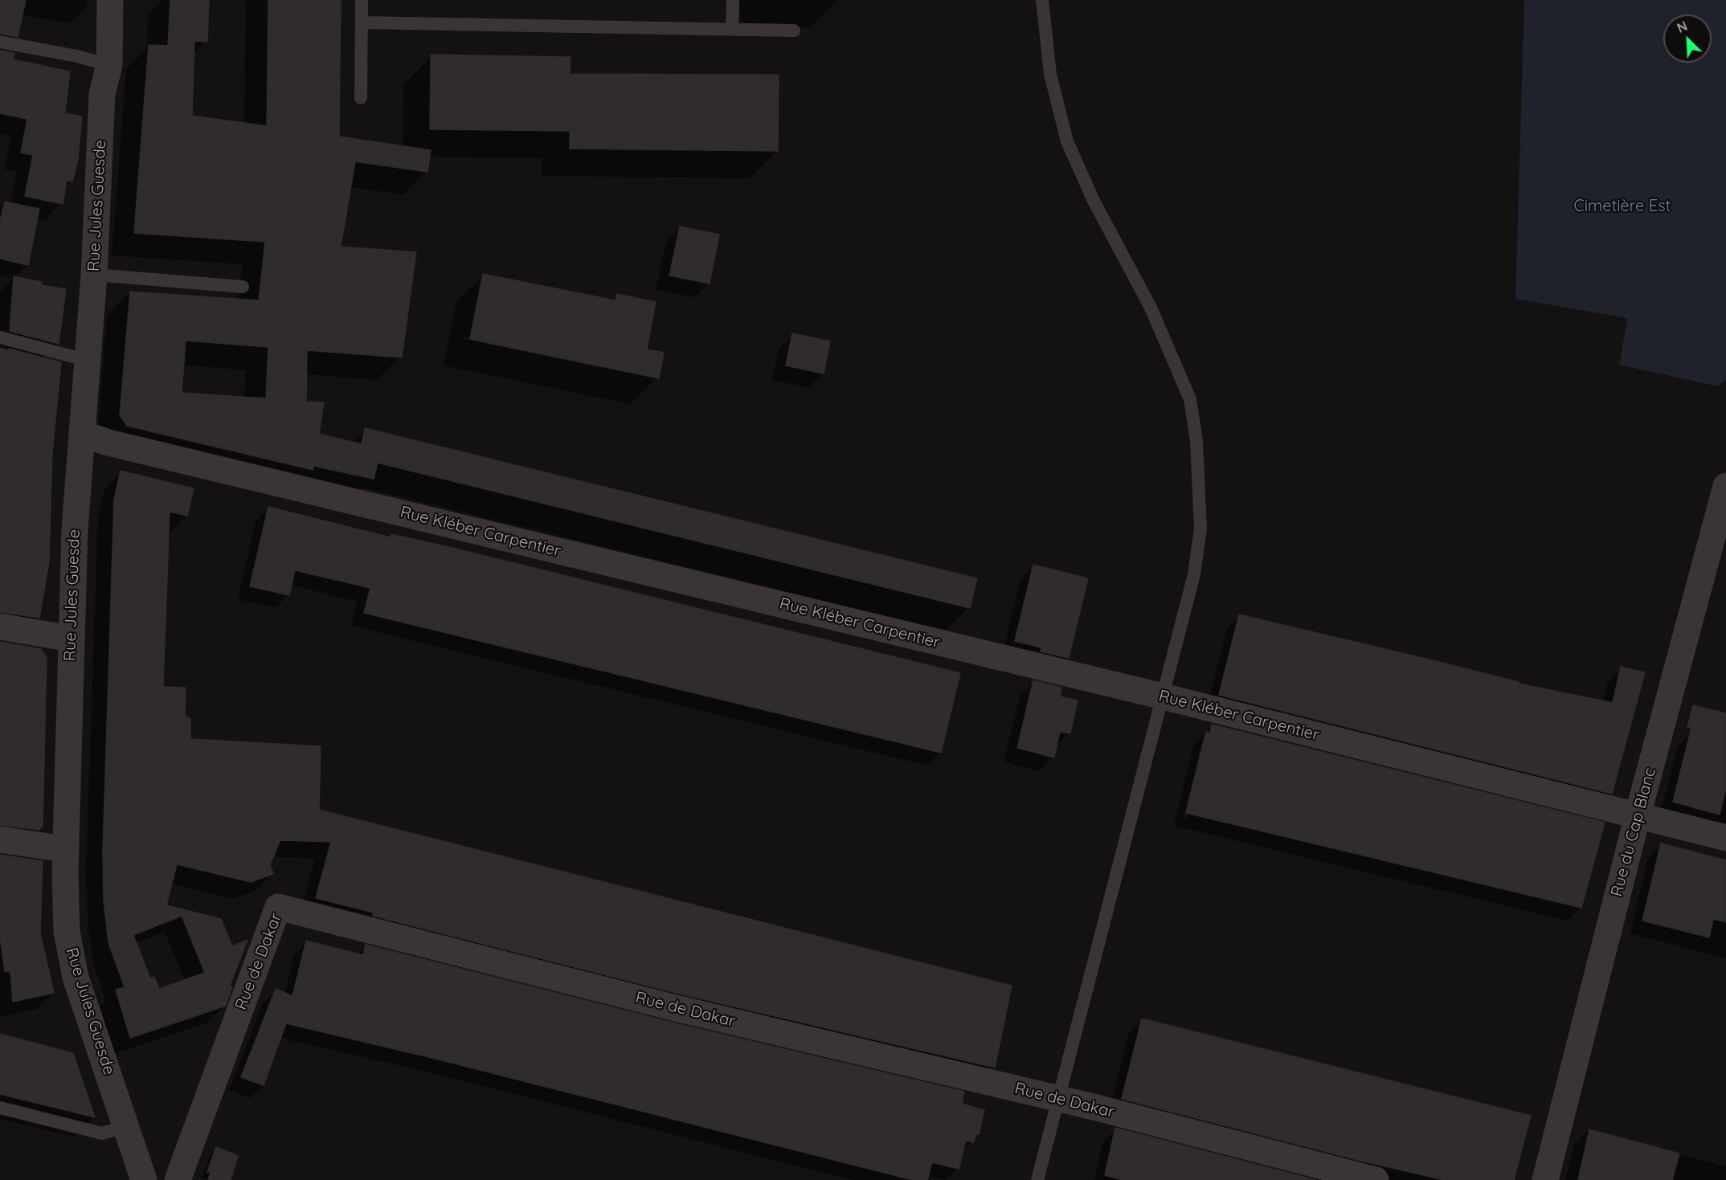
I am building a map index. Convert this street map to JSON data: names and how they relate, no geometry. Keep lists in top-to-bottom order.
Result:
{
  "streets": {
    "street": [
      "Rue Jules Guesde",
      "Rue Kléber Carpentier",
      "Rue du Cap Blanc",
      "Rue de Dakar"
    ]
  },
  "crossings": [
    ["Rue Jules Guesde", "Rue Kléber Carpentier"],
    ["Rue Kléber Carpentier", "Rue du Cap Blanc"]
  ],
  "parks": ["Cimetière Est"],
  "north": "top left"
}
